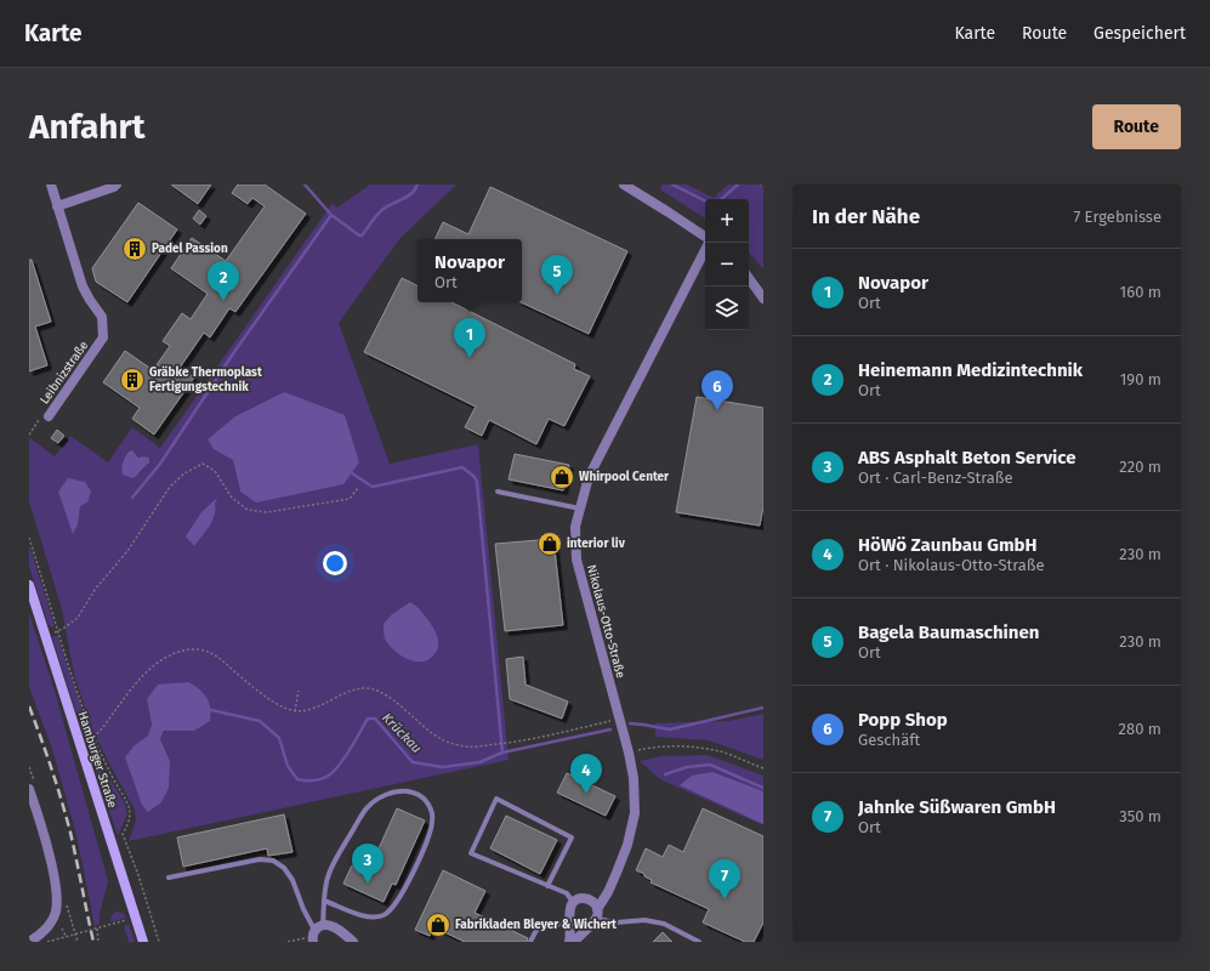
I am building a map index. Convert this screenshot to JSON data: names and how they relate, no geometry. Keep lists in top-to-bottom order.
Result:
{
  "streets": {
    "main road": ["Hamburger Straße"],
    "street": ["Leibnizstraße", "Nikolaus-Otto-Straße"]
  },
  "water": ["Krückau"],
  "places": {
    "building": ["Padel Passion", "Gräbke Thermoplast Fertigungstechnik"],
    "shop": ["Whirpool Center", "interior liv", "Fabrikladen Bleyer & Wichert"]
  },
  "page": {
    "header": "Karte",
    "nav": ["Karte", "Route", "Gespeichert"],
    "buttons": "Route",
    "title": "Anfahrt",
    "heading": ["In der Nähe", "7 Ergebnisse"],
    "map_buttons": ["+", "−"],
    "popup": ["Novapor", "Ort"],
    "list": [
      {
        "mark": "1",
        "name": "Novapor",
        "note": "Ort",
        "value": "160 m"
      },
      {
        "mark": "2",
        "name": "Heinemann Medizintechnik",
        "note": "Ort",
        "value": "190 m"
      },
      {
        "mark": "3",
        "name": "ABS Asphalt Beton Service",
        "note": "Ort · Carl-Benz-Straße",
        "value": "220 m"
      },
      {
        "mark": "4",
        "name": "HöWö Zaunbau GmbH",
        "note": "Ort · Nikolaus-Otto-Straße",
        "value": "230 m"
      },
      {
        "mark": "5",
        "name": "Bagela Baumaschinen",
        "note": "Ort",
        "value": "230 m"
      },
      {
        "mark": "6",
        "name": "Popp Shop",
        "note": "Geschäft",
        "value": "280 m"
      },
      {
        "mark": "7",
        "name": "Jahnke Süßwaren GmbH",
        "note": "Ort",
        "value": "350 m"
      }
    ],
    "pins": [
      "5",
      "2",
      "1",
      "6",
      "4",
      "3",
      "7"
    ]
  }
}
